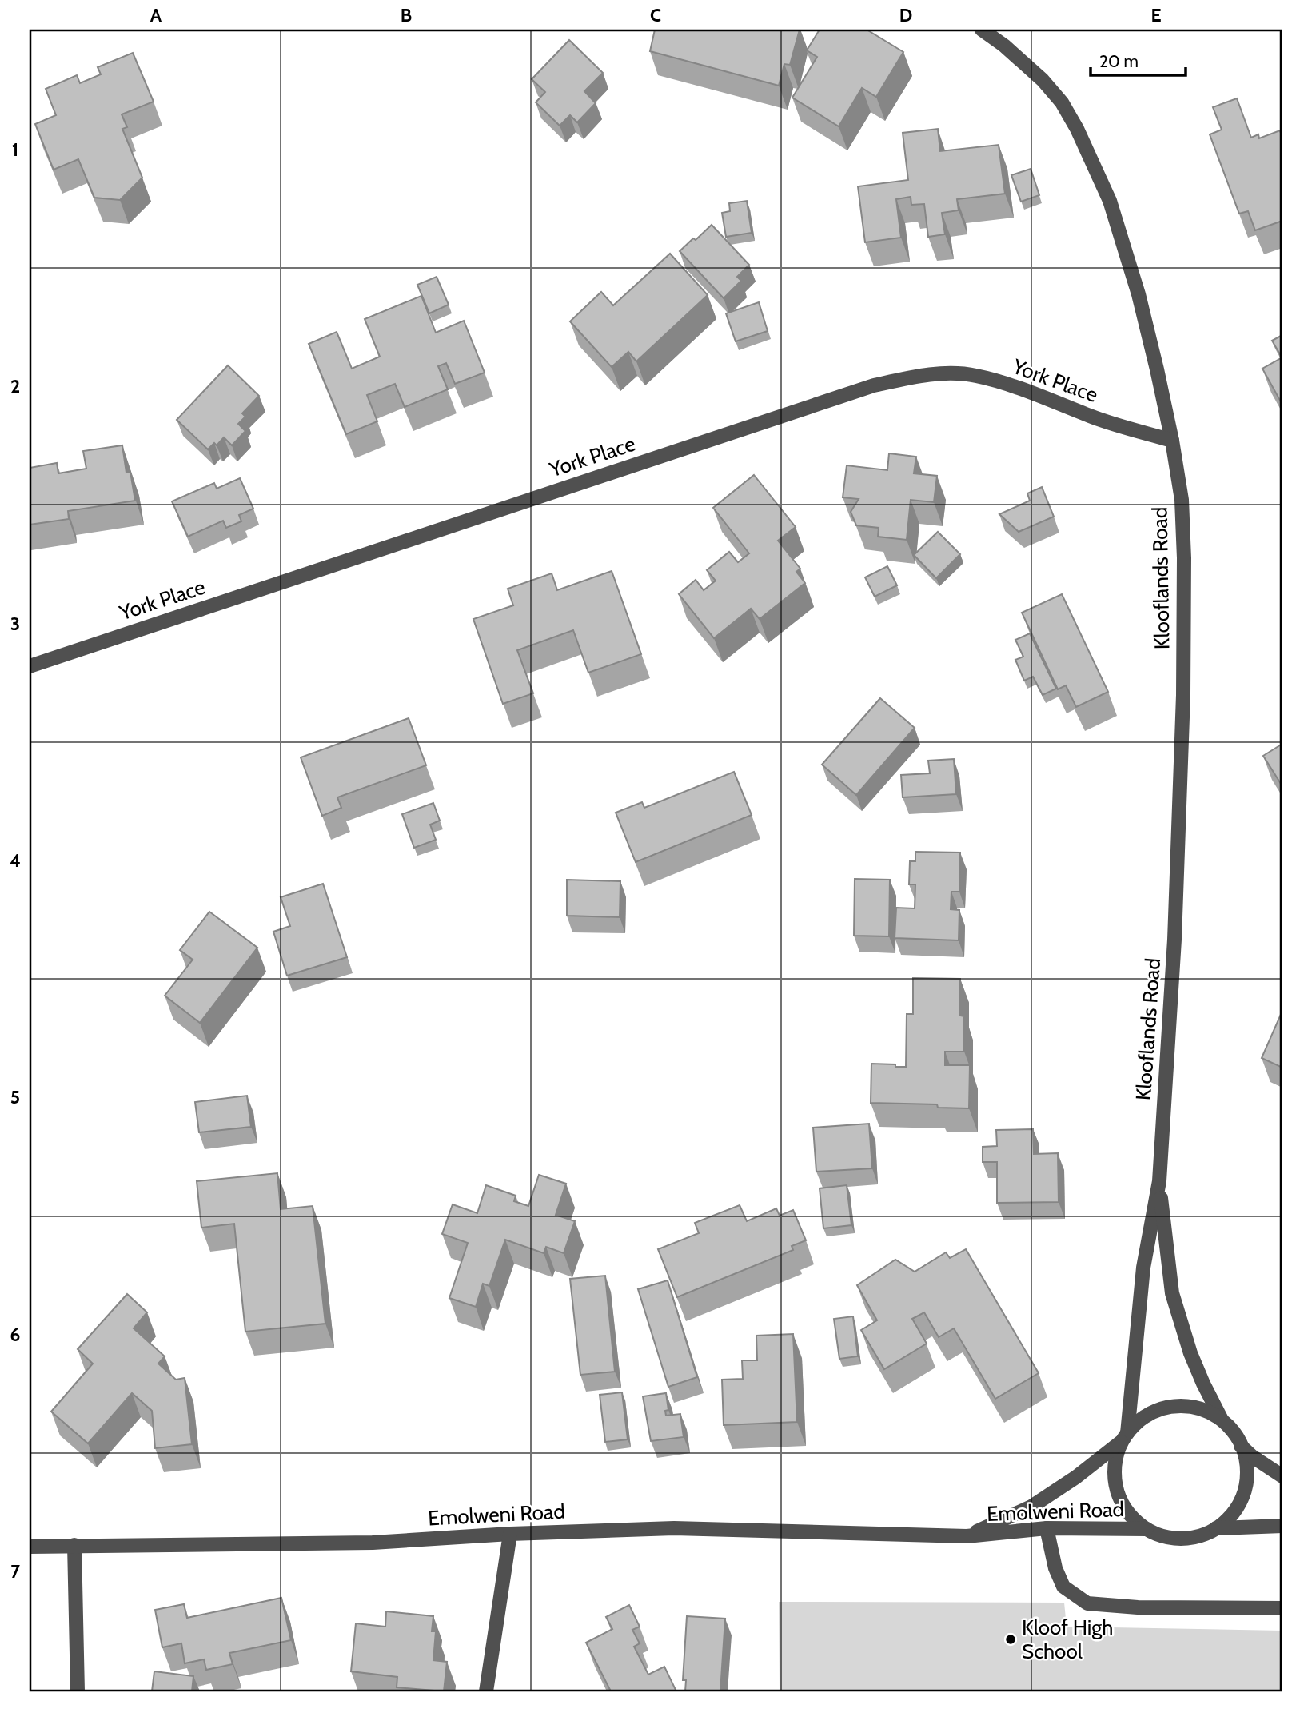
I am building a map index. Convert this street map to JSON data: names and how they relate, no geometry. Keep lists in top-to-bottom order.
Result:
{
  "streets": {
    "street": ["York Place", "Klooflands Road", "Emolweni Road"]
  },
  "crossings": [
    ["York Place", "Klooflands Road"],
    ["Klooflands Road", "Emolweni Road"]
  ],
  "places": ["Kloof High School"],
  "scale_bar": "20 m",
  "grid": {
    "columns": [
      "A",
      "B",
      "C",
      "D",
      "E"
    ],
    "rows": [
      "1",
      "2",
      "3",
      "4",
      "5",
      "6",
      "7"
    ]
  }
}
